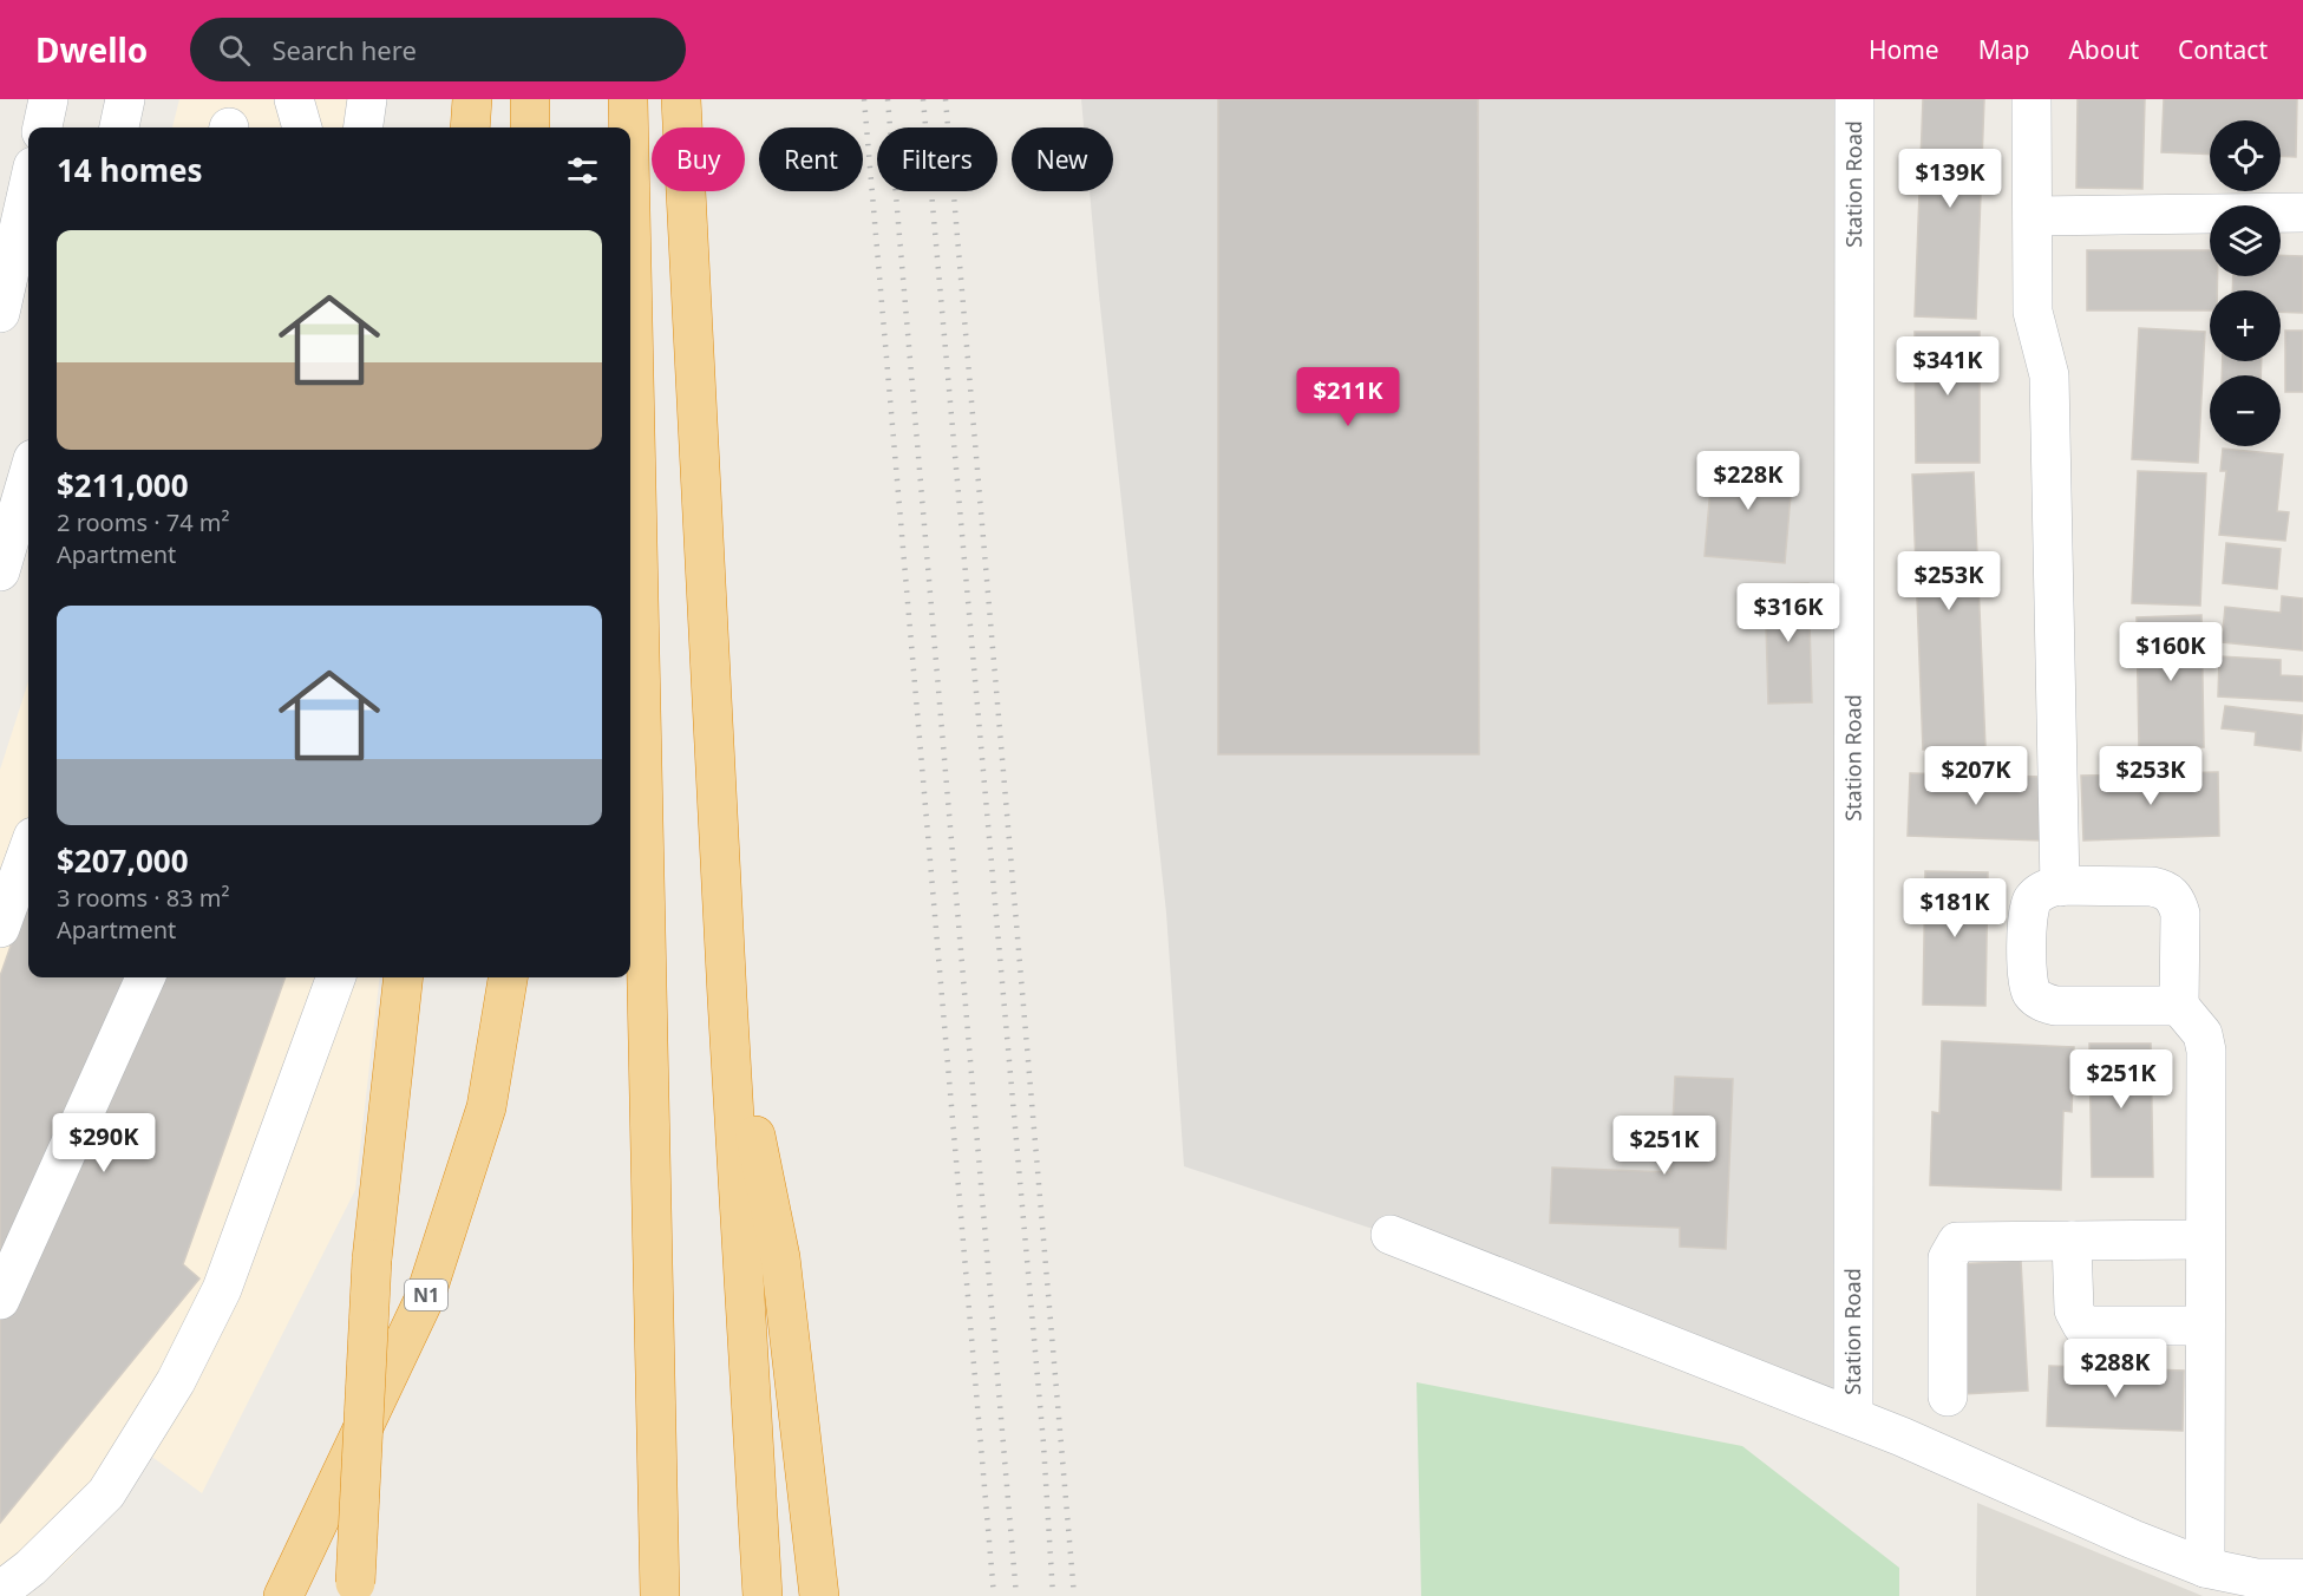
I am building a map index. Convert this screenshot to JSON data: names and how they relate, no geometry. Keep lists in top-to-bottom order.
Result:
{
  "streets": {
    "highway": ["N1"],
    "street": ["Station Road"]
  },
  "page": {
    "header": "Dwello",
    "search": "Search here",
    "nav": [
      "Home",
      "Map",
      "About",
      "Contact"
    ],
    "map_buttons": ["+", "−"],
    "chip": [
      "Buy",
      "Rent",
      "Filters",
      "New"
    ],
    "heading": "14 homes",
    "price": [
      "$139K",
      "$341K",
      "$211K",
      "$228K",
      "$253K",
      "$316K",
      "$160K",
      "$207K",
      "$253K",
      "$181K",
      "$251K",
      "$290K",
      "$251K",
      "$288K"
    ],
    "list": [
      {
        "name": "$211,000",
        "note": "2 rooms · 74 m² · Apartment"
      },
      {
        "name": "$207,000",
        "note": "3 rooms · 83 m² · Apartment"
      }
    ]
  }
}
